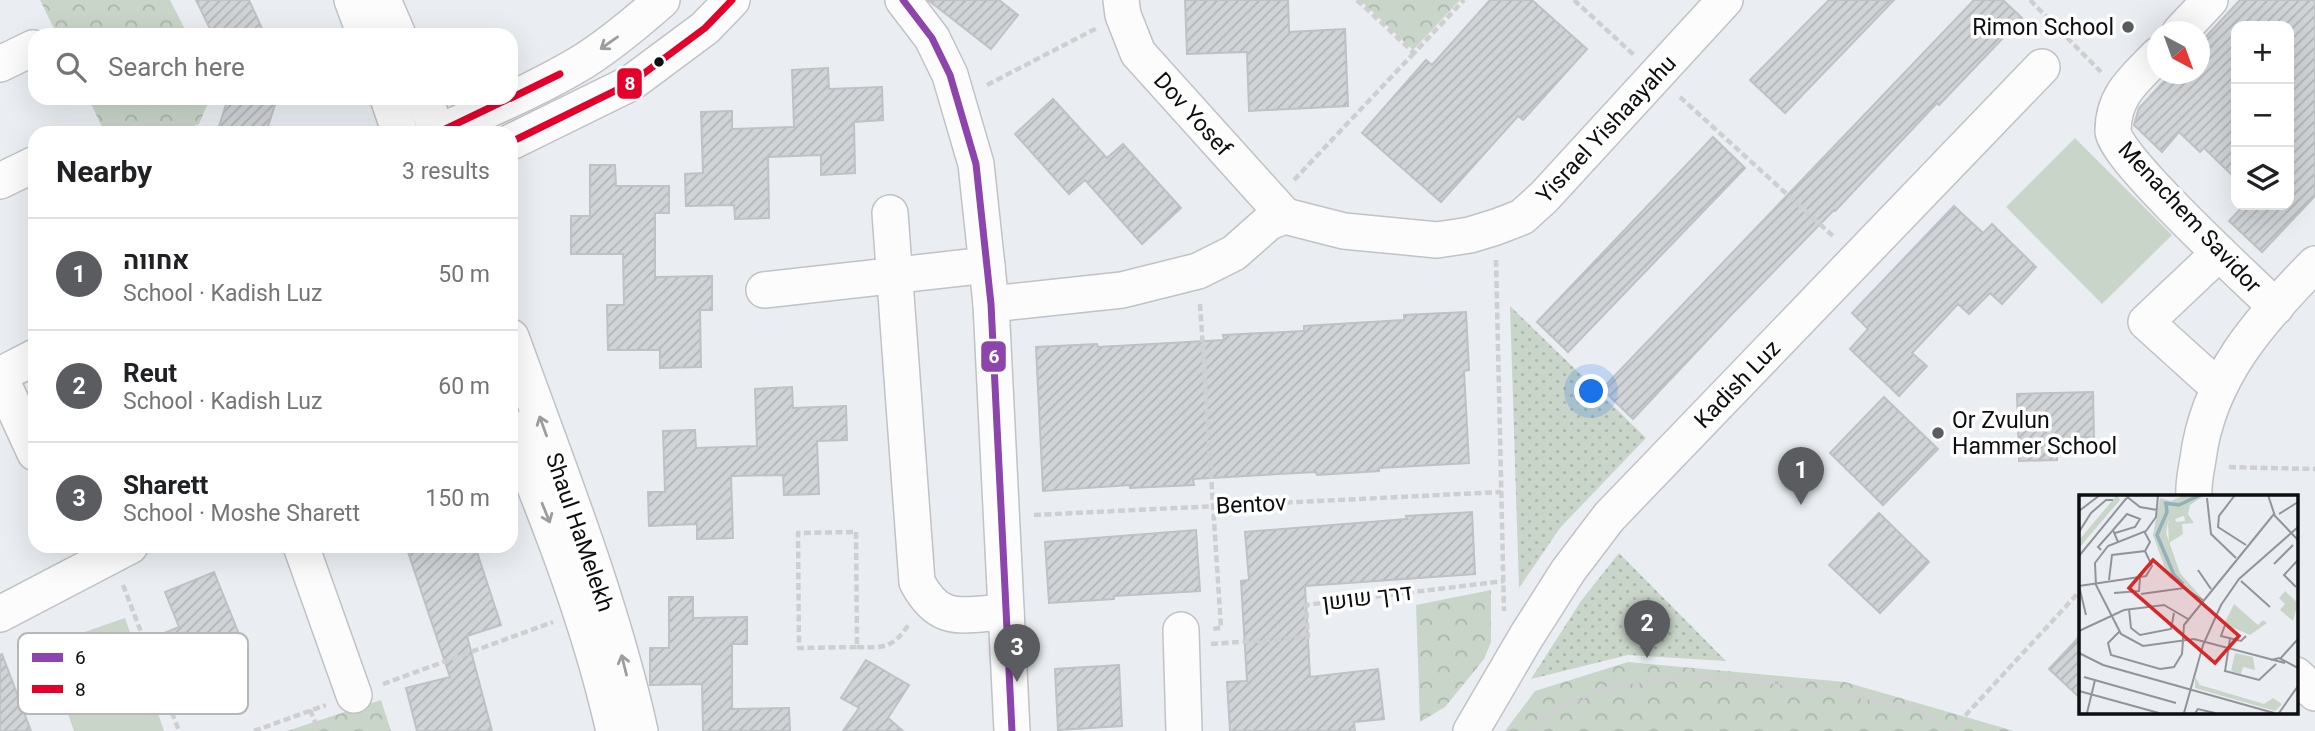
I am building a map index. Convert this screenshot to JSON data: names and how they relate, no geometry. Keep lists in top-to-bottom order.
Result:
{
  "streets": {
    "street": [
      "Dov Yosef",
      "Yisrael Yishaayahu",
      "Menachem Savidor",
      "Kadish Luz",
      "Shaul HaMelekh"
    ],
    "path": ["Bentov", "דרך שושן"]
  },
  "crossings": [
    ["Dov Yosef", "Yisrael Yishaayahu"]
  ],
  "places": ["Rimon School", "Or Zvulun Hammer School"],
  "lines": ["transit line 6", "transit line 8"],
  "legend": ["6", "8"],
  "north": "bottom right",
  "page": {
    "map_buttons": ["+", "−"],
    "search": "Search here",
    "heading": ["Nearby", "3 results"],
    "list": [
      {
        "mark": "1",
        "name": "אחווה",
        "note": "School · Kadish Luz",
        "value": "50 m"
      },
      {
        "mark": "2",
        "name": "Reut",
        "note": "School · Kadish Luz",
        "value": "60 m"
      },
      {
        "mark": "3",
        "name": "Sharett",
        "note": "School · Moshe Sharett",
        "value": "150 m"
      }
    ],
    "pins": ["1", "2", "3"]
  }
}
